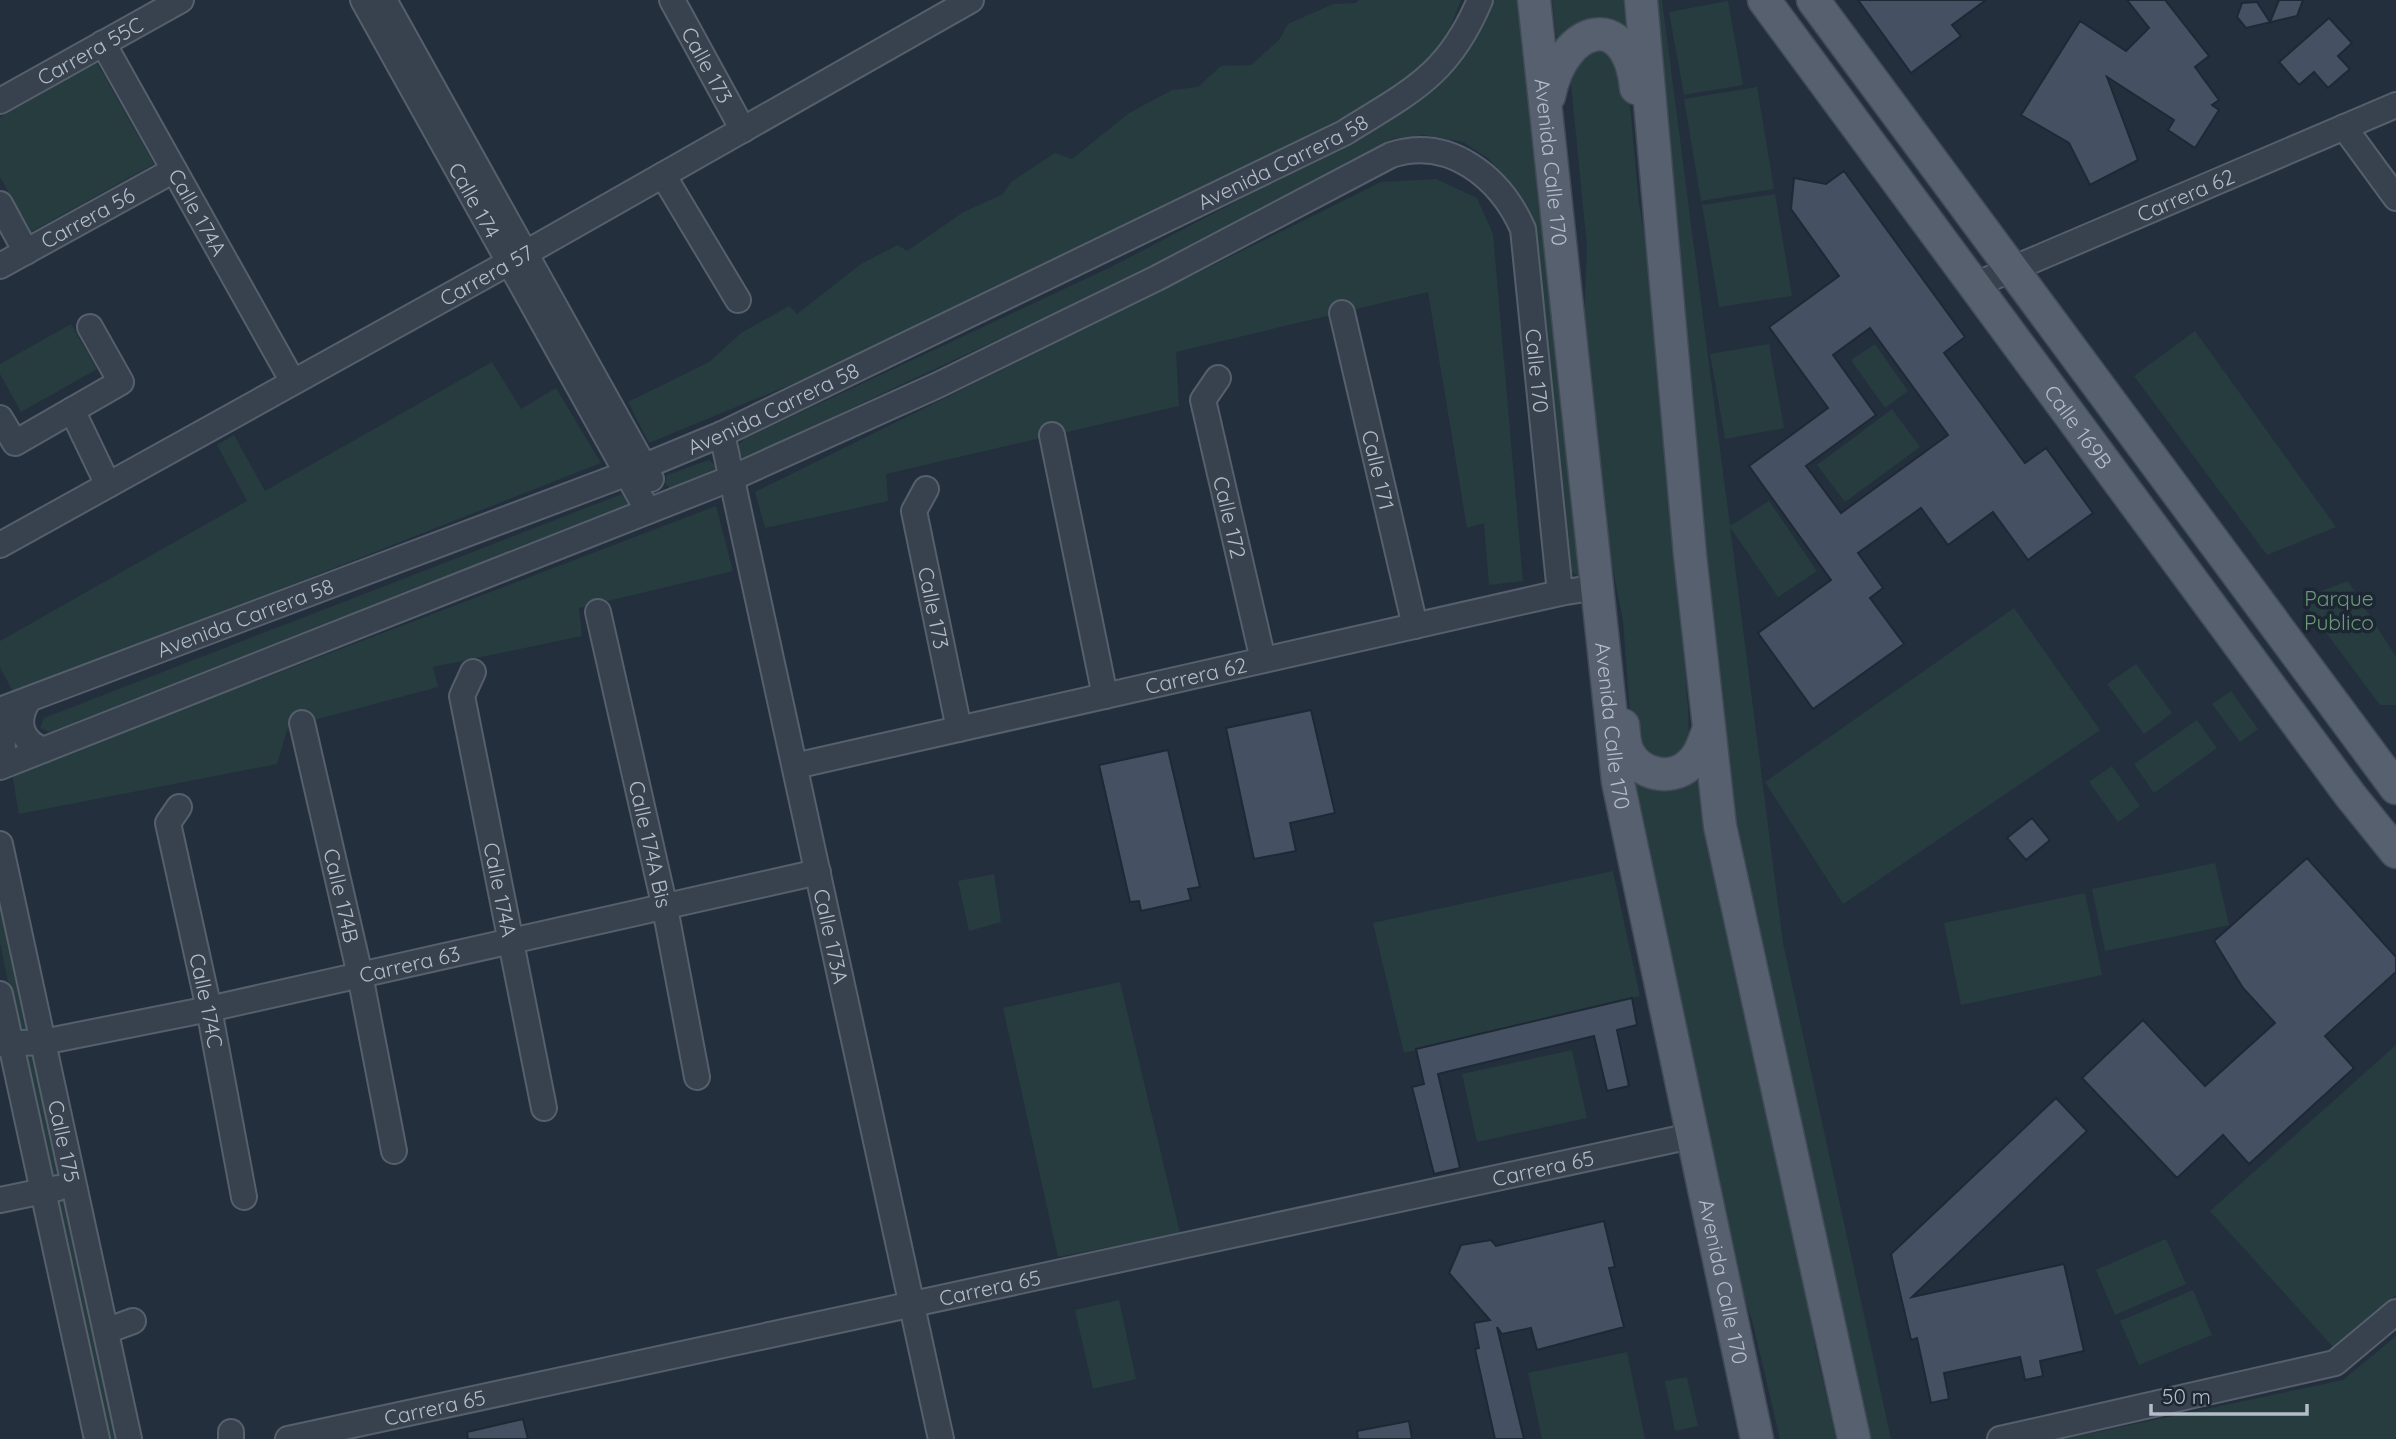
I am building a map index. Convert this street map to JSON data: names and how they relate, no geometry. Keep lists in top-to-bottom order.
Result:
{
  "streets": {
    "main road": ["Avenida Calle 170", "Calle 169B"],
    "street": [
      "Carrera 55C",
      "Calle 173",
      "Avenida Carrera 58",
      "Carrera 62",
      "Calle 174",
      "Calle 174A",
      "Carrera 56",
      "Carrera 57",
      "Calle 170",
      "Calle 171",
      "Calle 172",
      "Calle 174A Bis",
      "Calle 174B",
      "Calle 173A",
      "Carrera 63",
      "Calle 174C",
      "Calle 175",
      "Carrera 65"
    ]
  },
  "crossings": [
    ["Carrera 55C", "Calle 174A"],
    ["Calle 173", "Carrera 62"],
    ["Calle 173", "Carrera 57"],
    ["Avenida Carrera 58", "Calle 174"],
    ["Avenida Carrera 58", "Calle 170"],
    ["Avenida Carrera 58", "Calle 173A"],
    ["Avenida Calle 170", "Carrera 62"],
    ["Avenida Calle 170", "Carrera 65"],
    ["Carrera 62", "Calle 170"],
    ["Carrera 62", "Calle 169B"],
    ["Carrera 62", "Calle 171"],
    ["Carrera 62", "Calle 172"],
    ["Carrera 62", "Calle 173A"],
    ["Calle 174", "Carrera 57"],
    ["Calle 174A", "Carrera 56"],
    ["Calle 174A", "Carrera 57"],
    ["Calle 174A", "Carrera 63"],
    ["Calle 174A Bis", "Carrera 63"],
    ["Calle 174B", "Carrera 63"],
    ["Calle 173A", "Carrera 63"],
    ["Calle 173A", "Carrera 65"],
    ["Carrera 63", "Calle 174C"],
    ["Carrera 63", "Calle 175"]
  ],
  "parks": ["Parque Publico"],
  "scale_bar": "50 m"
}
